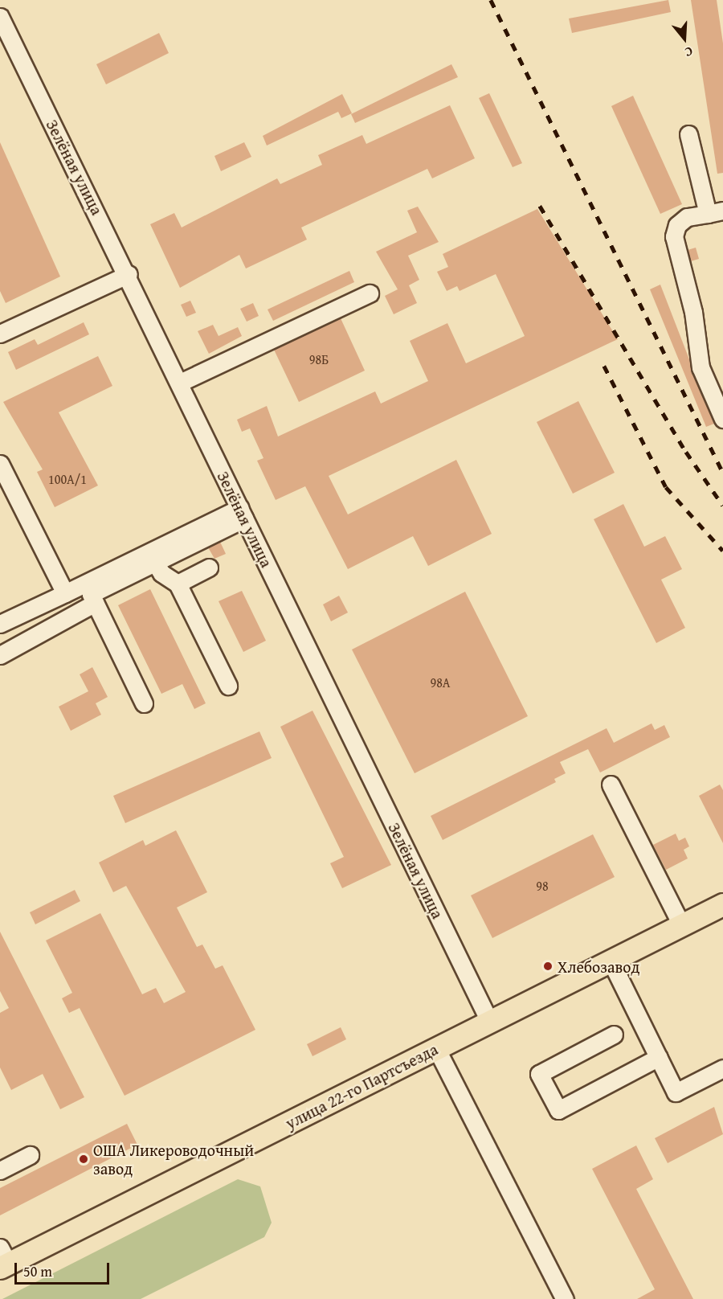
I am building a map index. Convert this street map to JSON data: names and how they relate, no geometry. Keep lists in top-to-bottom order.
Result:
{
  "streets": {
    "main road": ["улица 22-го Партсъезда"],
    "street": ["Зелёная улица"]
  },
  "crossings": [
    ["Зелёная улица", "улица 22-го Партсъезда"]
  ],
  "places": ["Хлебозавод", "ОША Ликероводочный завод"],
  "house_numbers": [
    "98Б",
    "100А/1",
    "98А",
    "98"
  ],
  "scale_bar": "50 m",
  "north": "bottom"
}
